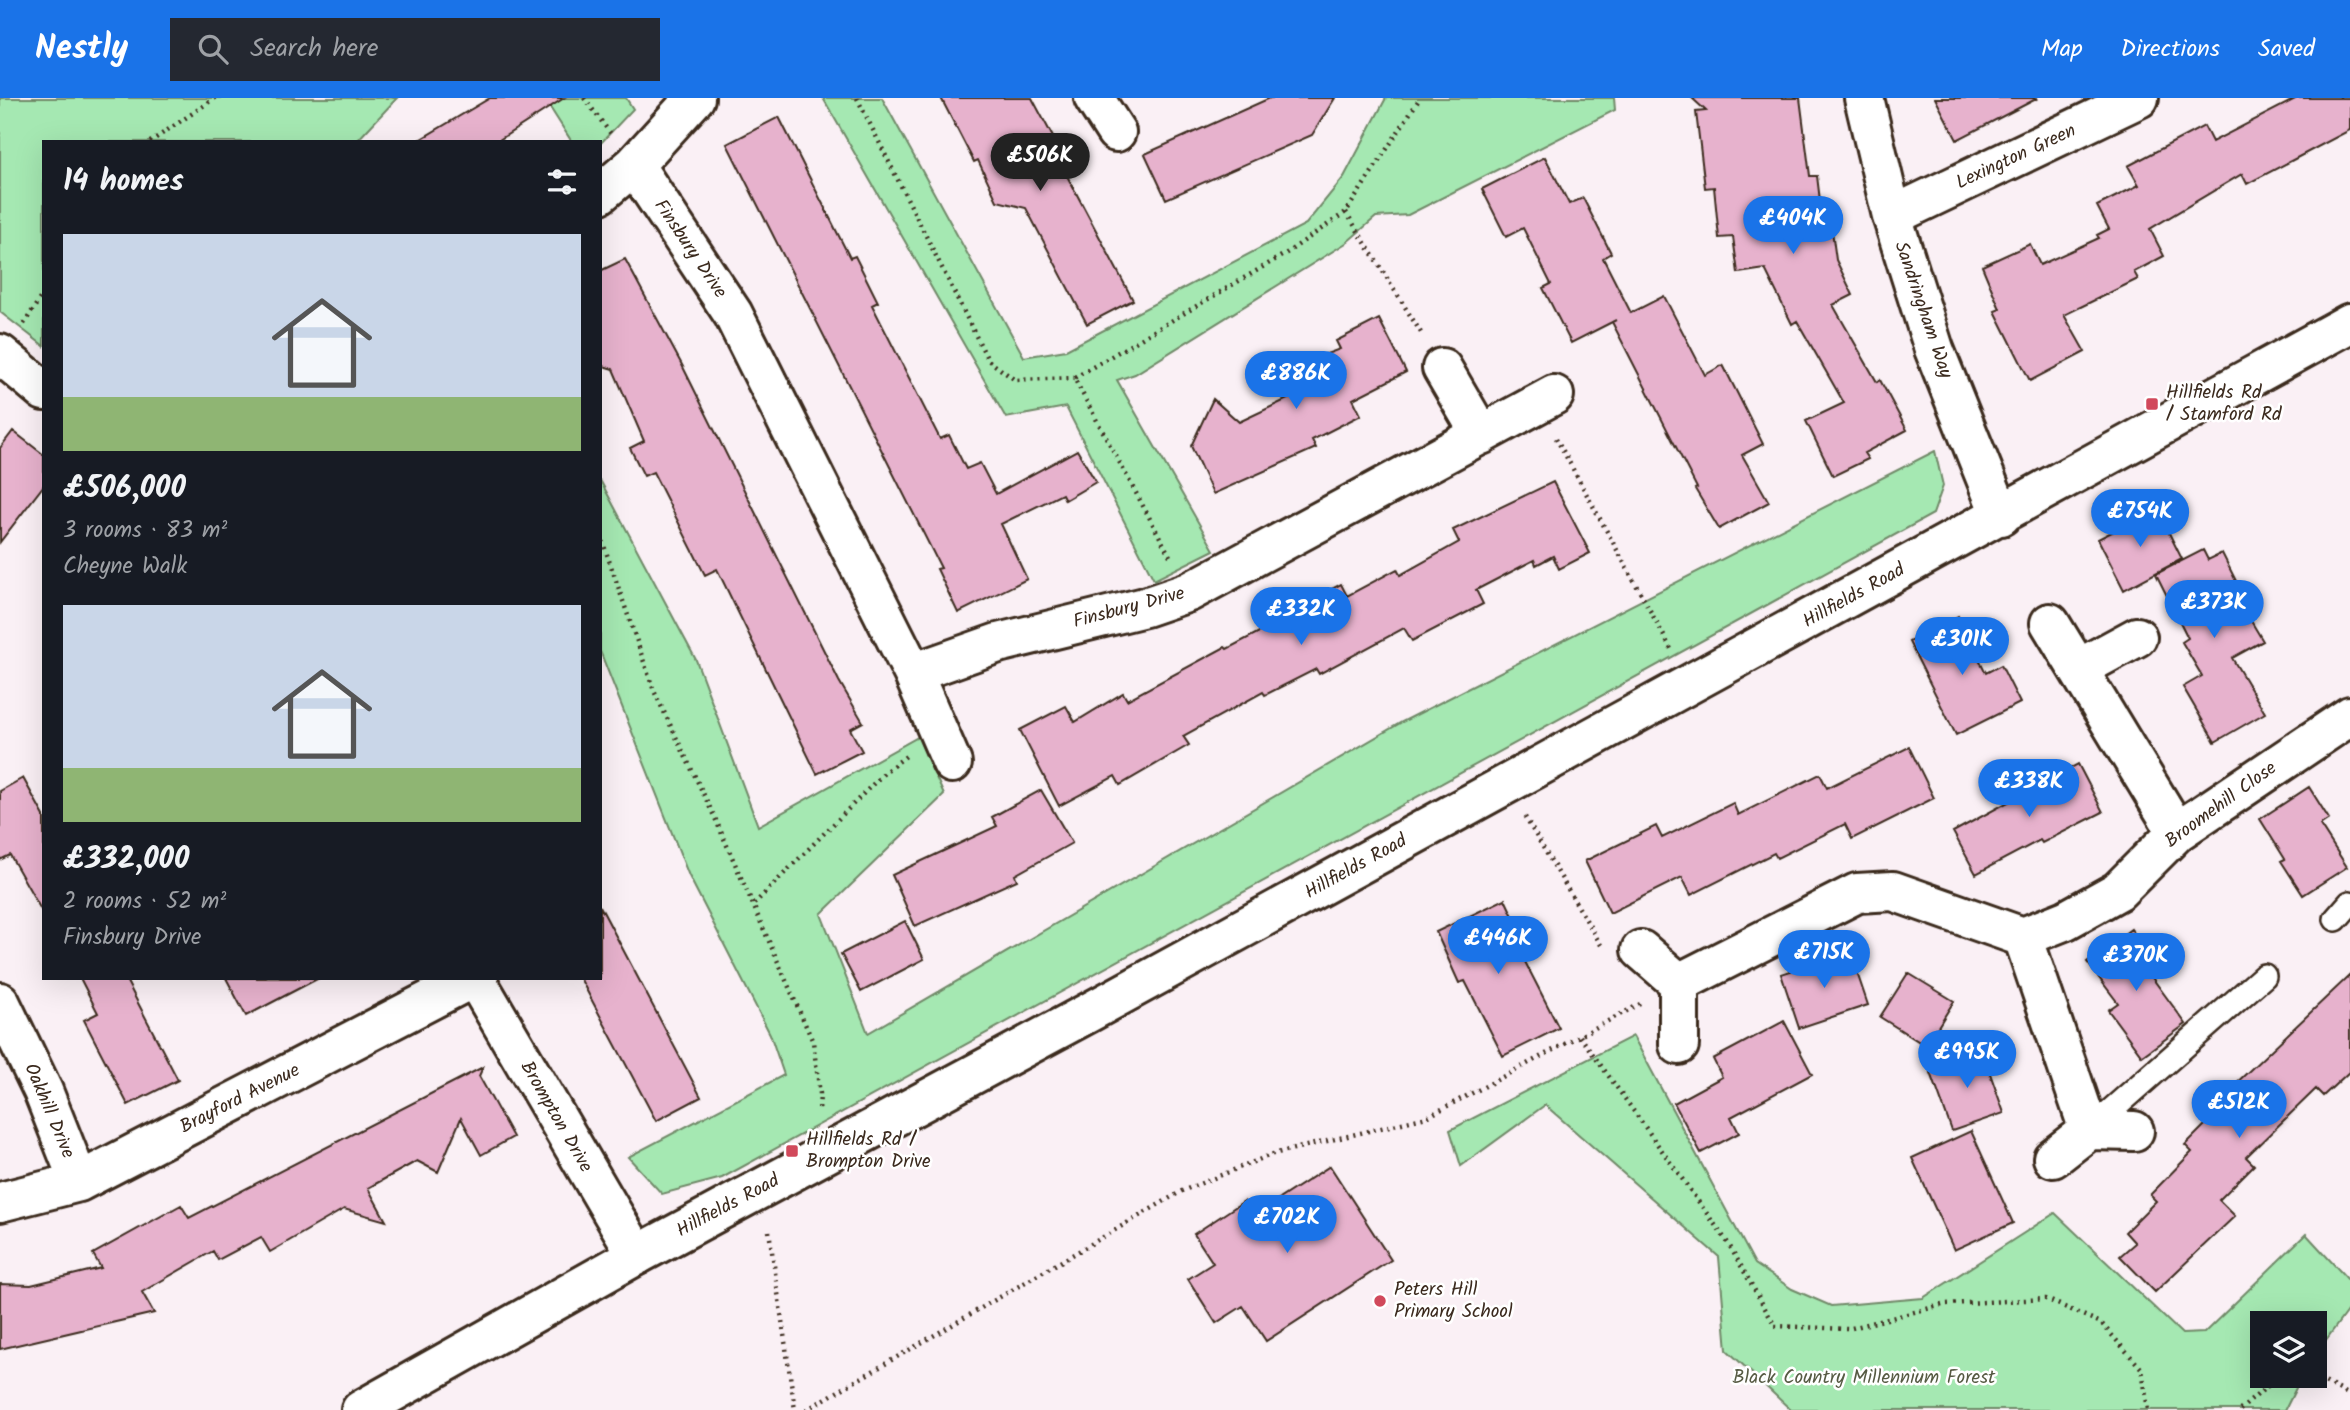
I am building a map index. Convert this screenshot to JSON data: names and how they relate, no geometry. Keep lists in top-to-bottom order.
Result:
{
  "streets": {
    "street": [
      "Lexington Green",
      "Finsbury Drive",
      "Sandringham Way",
      "Hillfields Road",
      "Broomehill Close",
      "Brayford Avenue",
      "Oakhill Drive",
      "Brompton Drive"
    ]
  },
  "crossings": [
    ["Lexington Green", "Sandringham Way"],
    ["Sandringham Way", "Hillfields Road"],
    ["Hillfields Road", "Brompton Drive"],
    ["Brayford Avenue", "Oakhill Drive"]
  ],
  "parks": ["Black Country Millennium Forest"],
  "places": {
    "transit": ["Hillfields Rd / Stamford Rd", "Hillfields Rd / Brompton Drive"],
    "other": ["Peters Hill Primary School"]
  },
  "page": {
    "header": "Nestly",
    "search": "Search here",
    "nav": ["Map", "Directions", "Saved"],
    "price": [
      "£506K",
      "£404K",
      "£886K",
      "£754K",
      "£373K",
      "£332K",
      "£301K",
      "£338K",
      "£446K",
      "£715K",
      "£370K",
      "£995K",
      "£512K",
      "£702K"
    ],
    "heading": "14 homes",
    "list": [
      {
        "name": "£506,000",
        "note": "3 rooms · 83 m² · Cheyne Walk"
      },
      {
        "name": "£332,000",
        "note": "2 rooms · 52 m² · Finsbury Drive"
      }
    ]
  }
}
